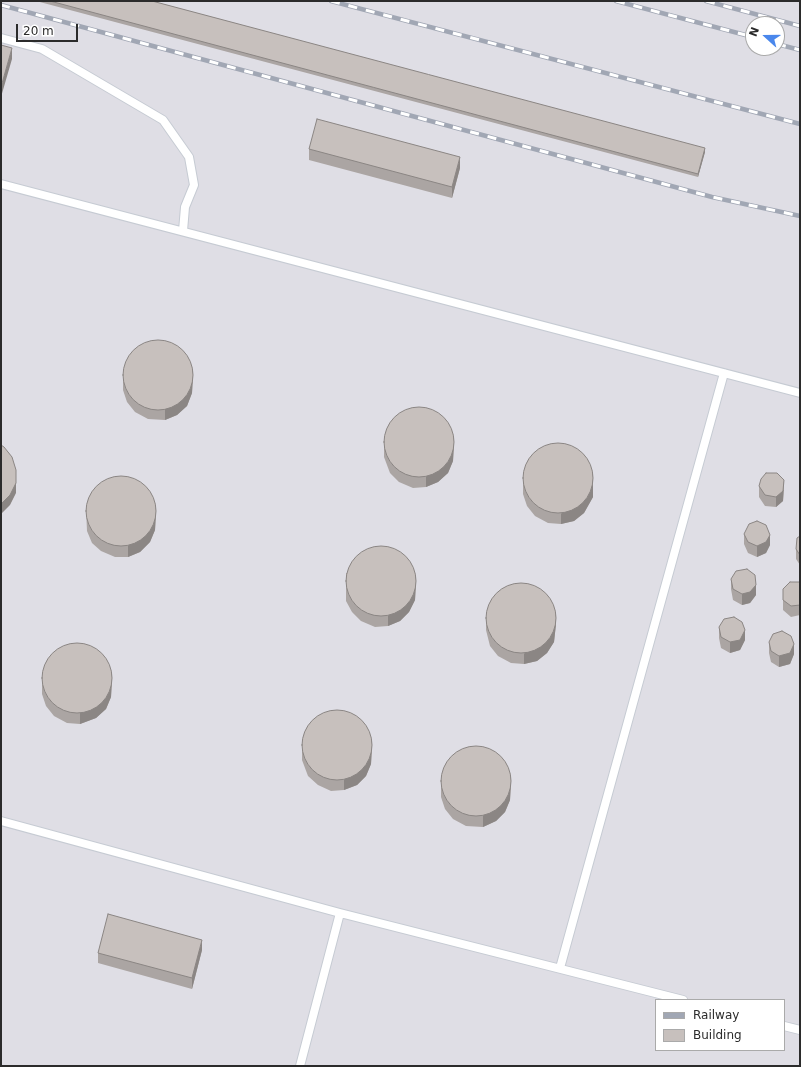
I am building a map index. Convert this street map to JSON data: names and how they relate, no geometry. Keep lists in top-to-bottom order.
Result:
{
  "legend": ["Railway", "Building"],
  "scale_bar": "20 m",
  "north": "left"
}
